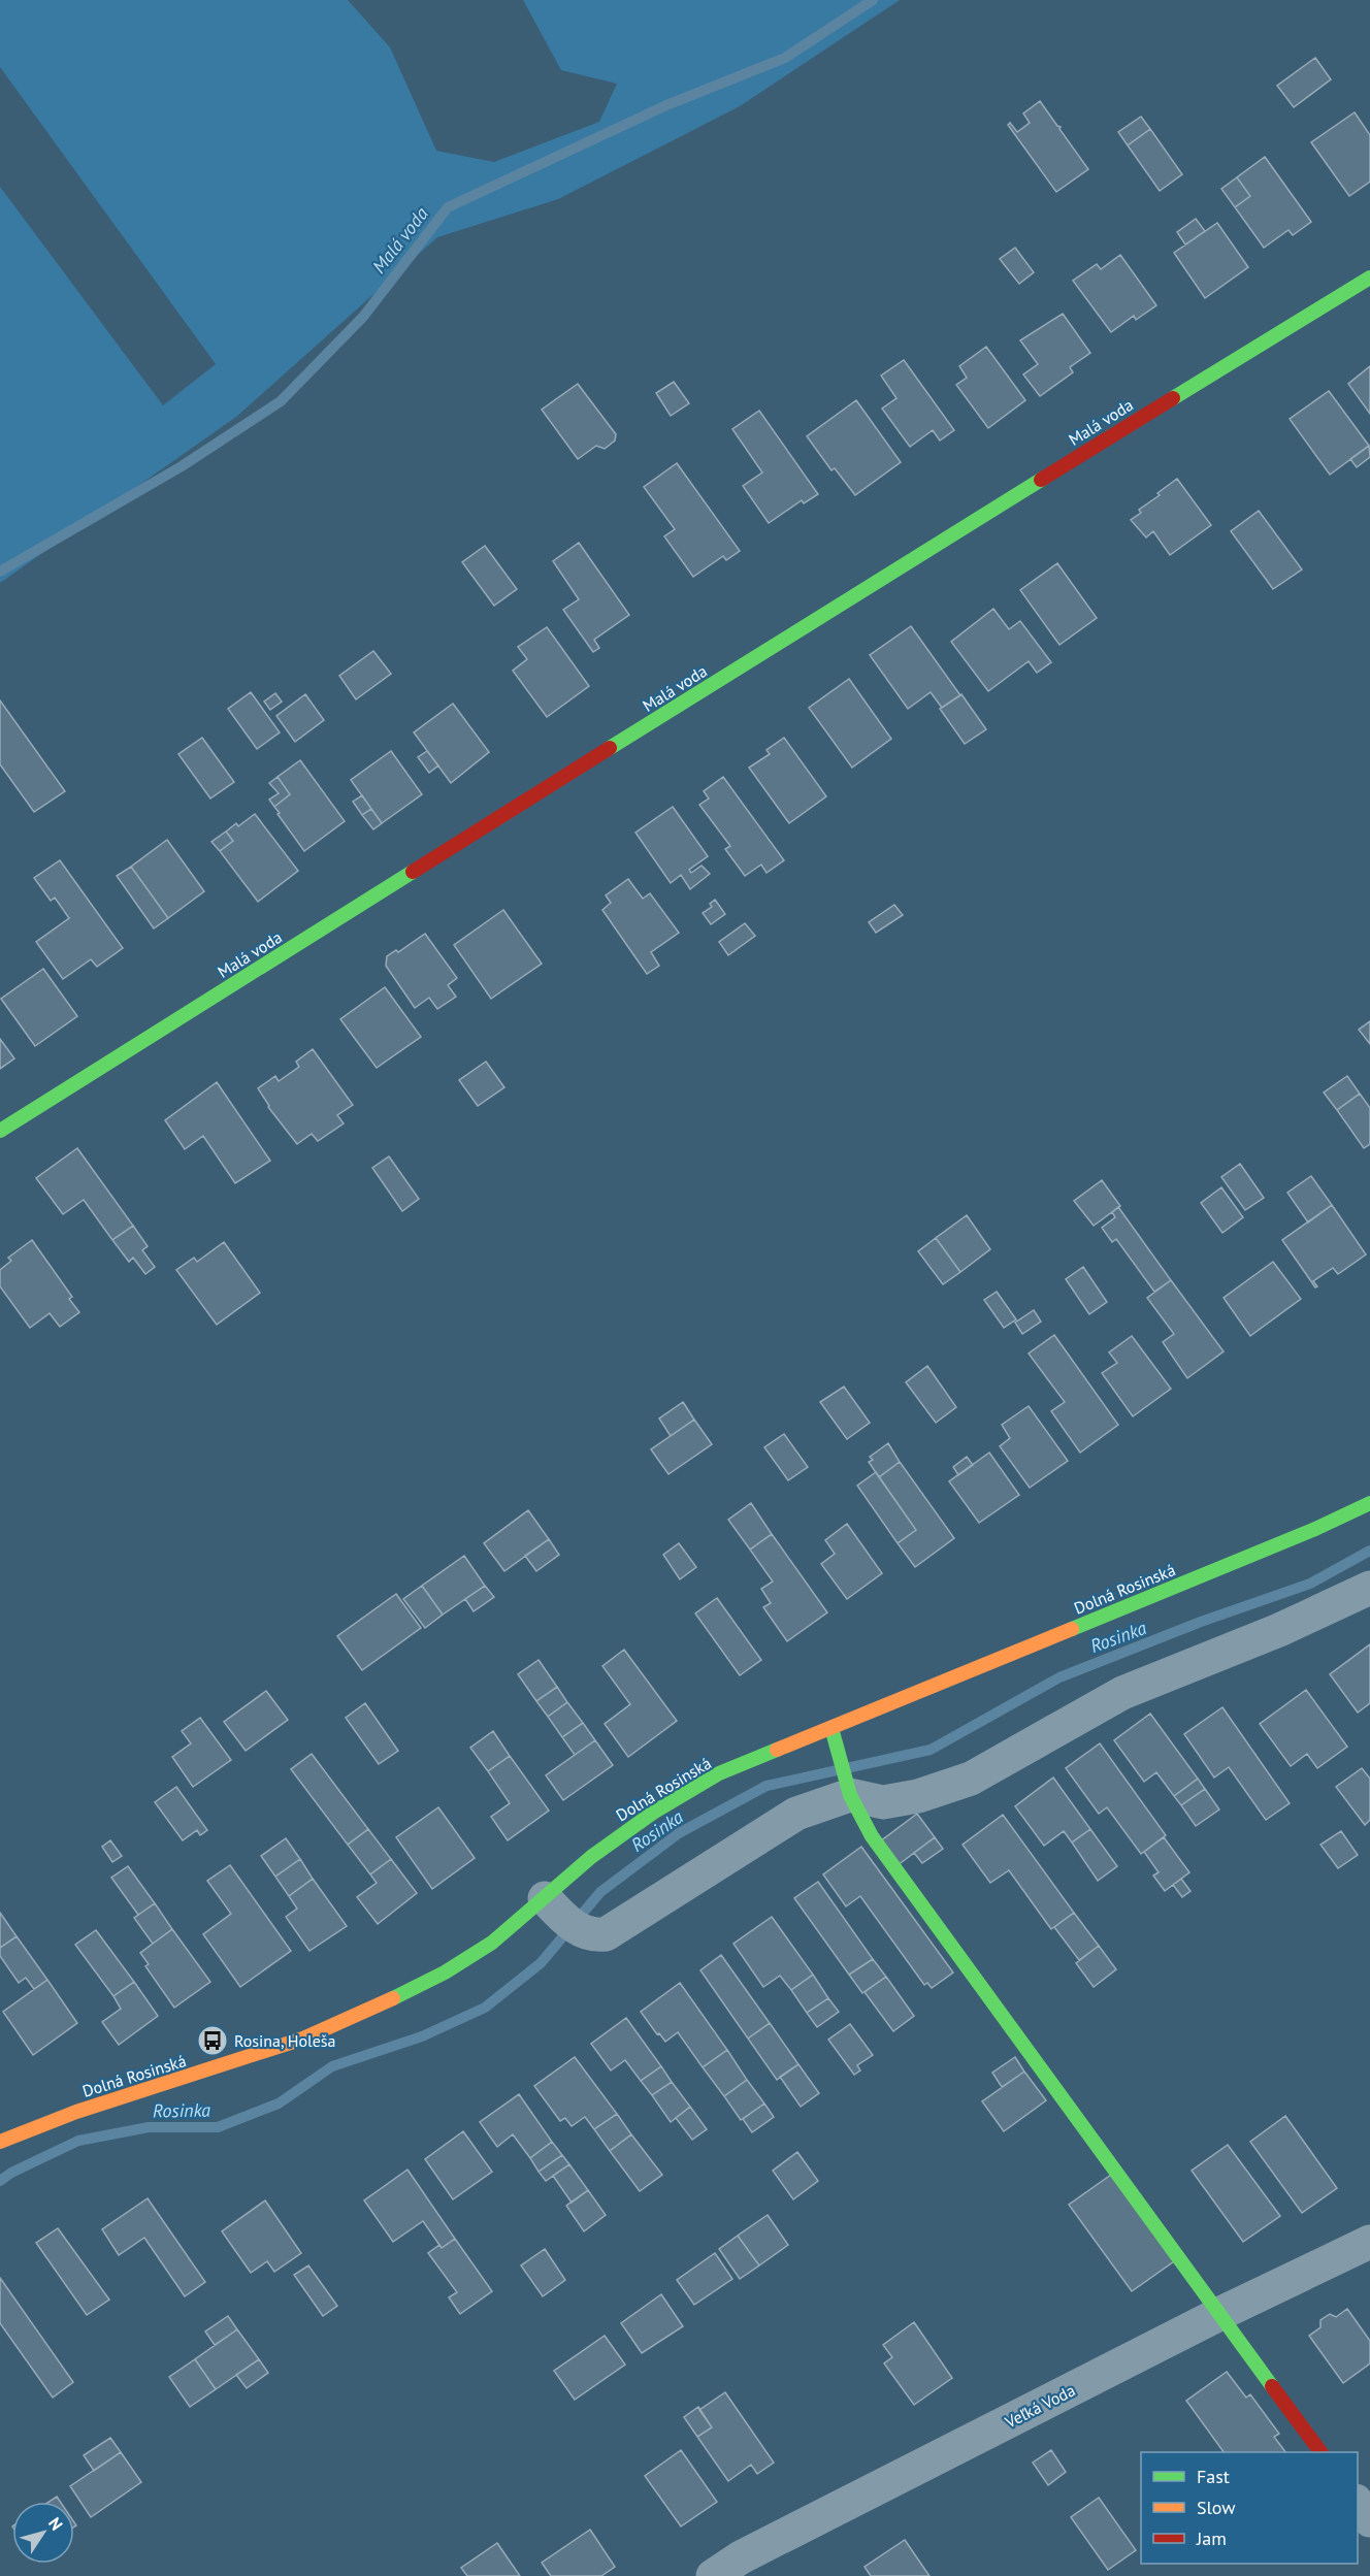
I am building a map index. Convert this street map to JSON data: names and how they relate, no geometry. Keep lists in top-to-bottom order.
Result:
{
  "streets": {
    "street": ["Malá voda", "Dolná Rosinská", "Veľká Voda"]
  },
  "water": ["Malá voda", "Rosinka"],
  "places": {
    "bus stop": ["Rosina, Holeša"]
  },
  "legend": ["Fast", "Slow", "Jam"],
  "north": "top right"
}
